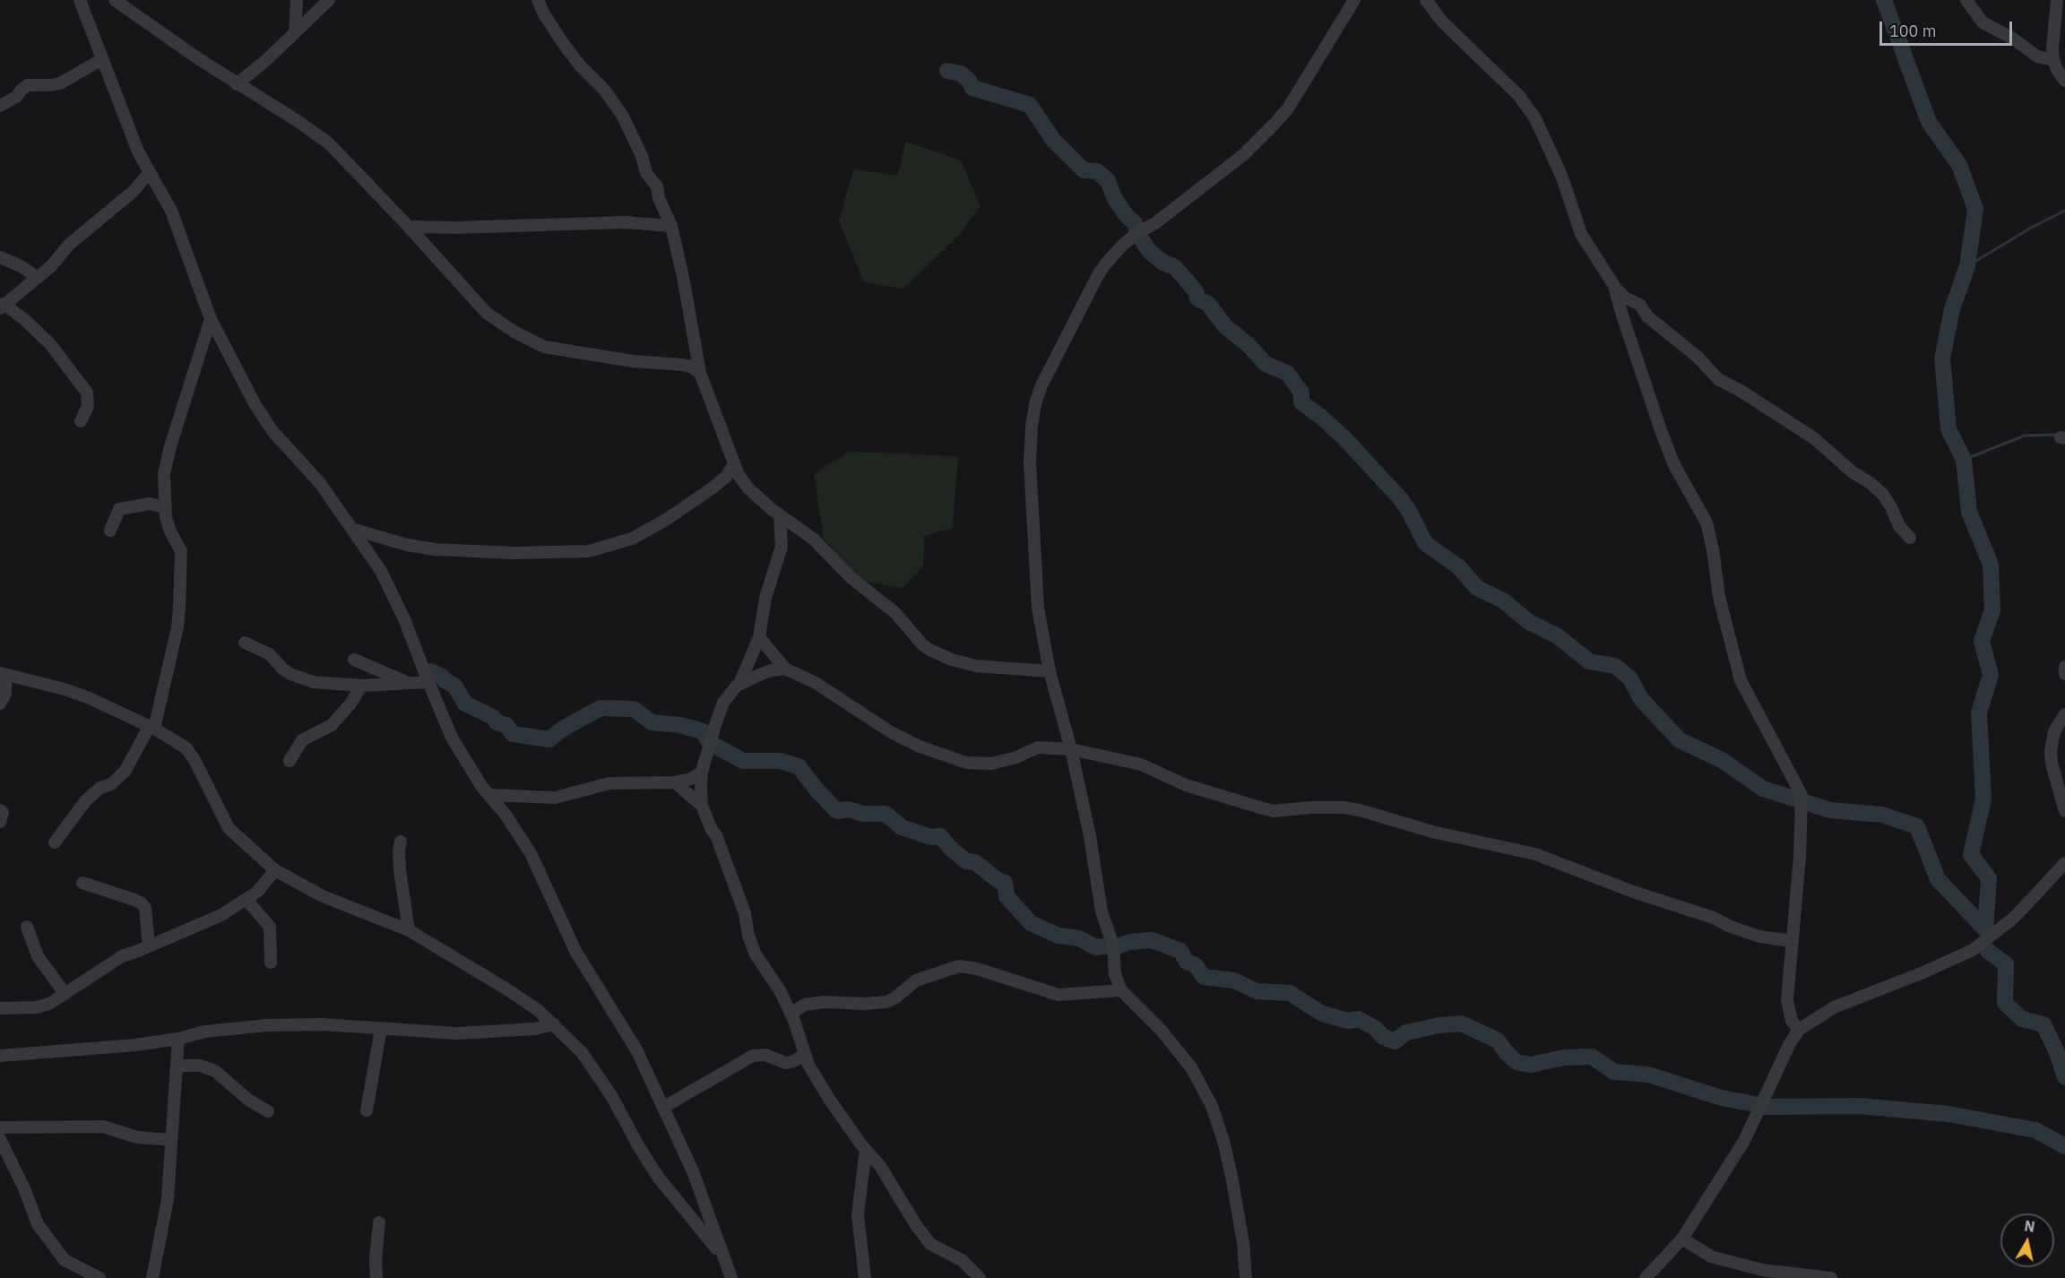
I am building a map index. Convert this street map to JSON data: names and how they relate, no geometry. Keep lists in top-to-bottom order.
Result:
{
  "scale_bar": "100 m",
  "north": "top"
}
